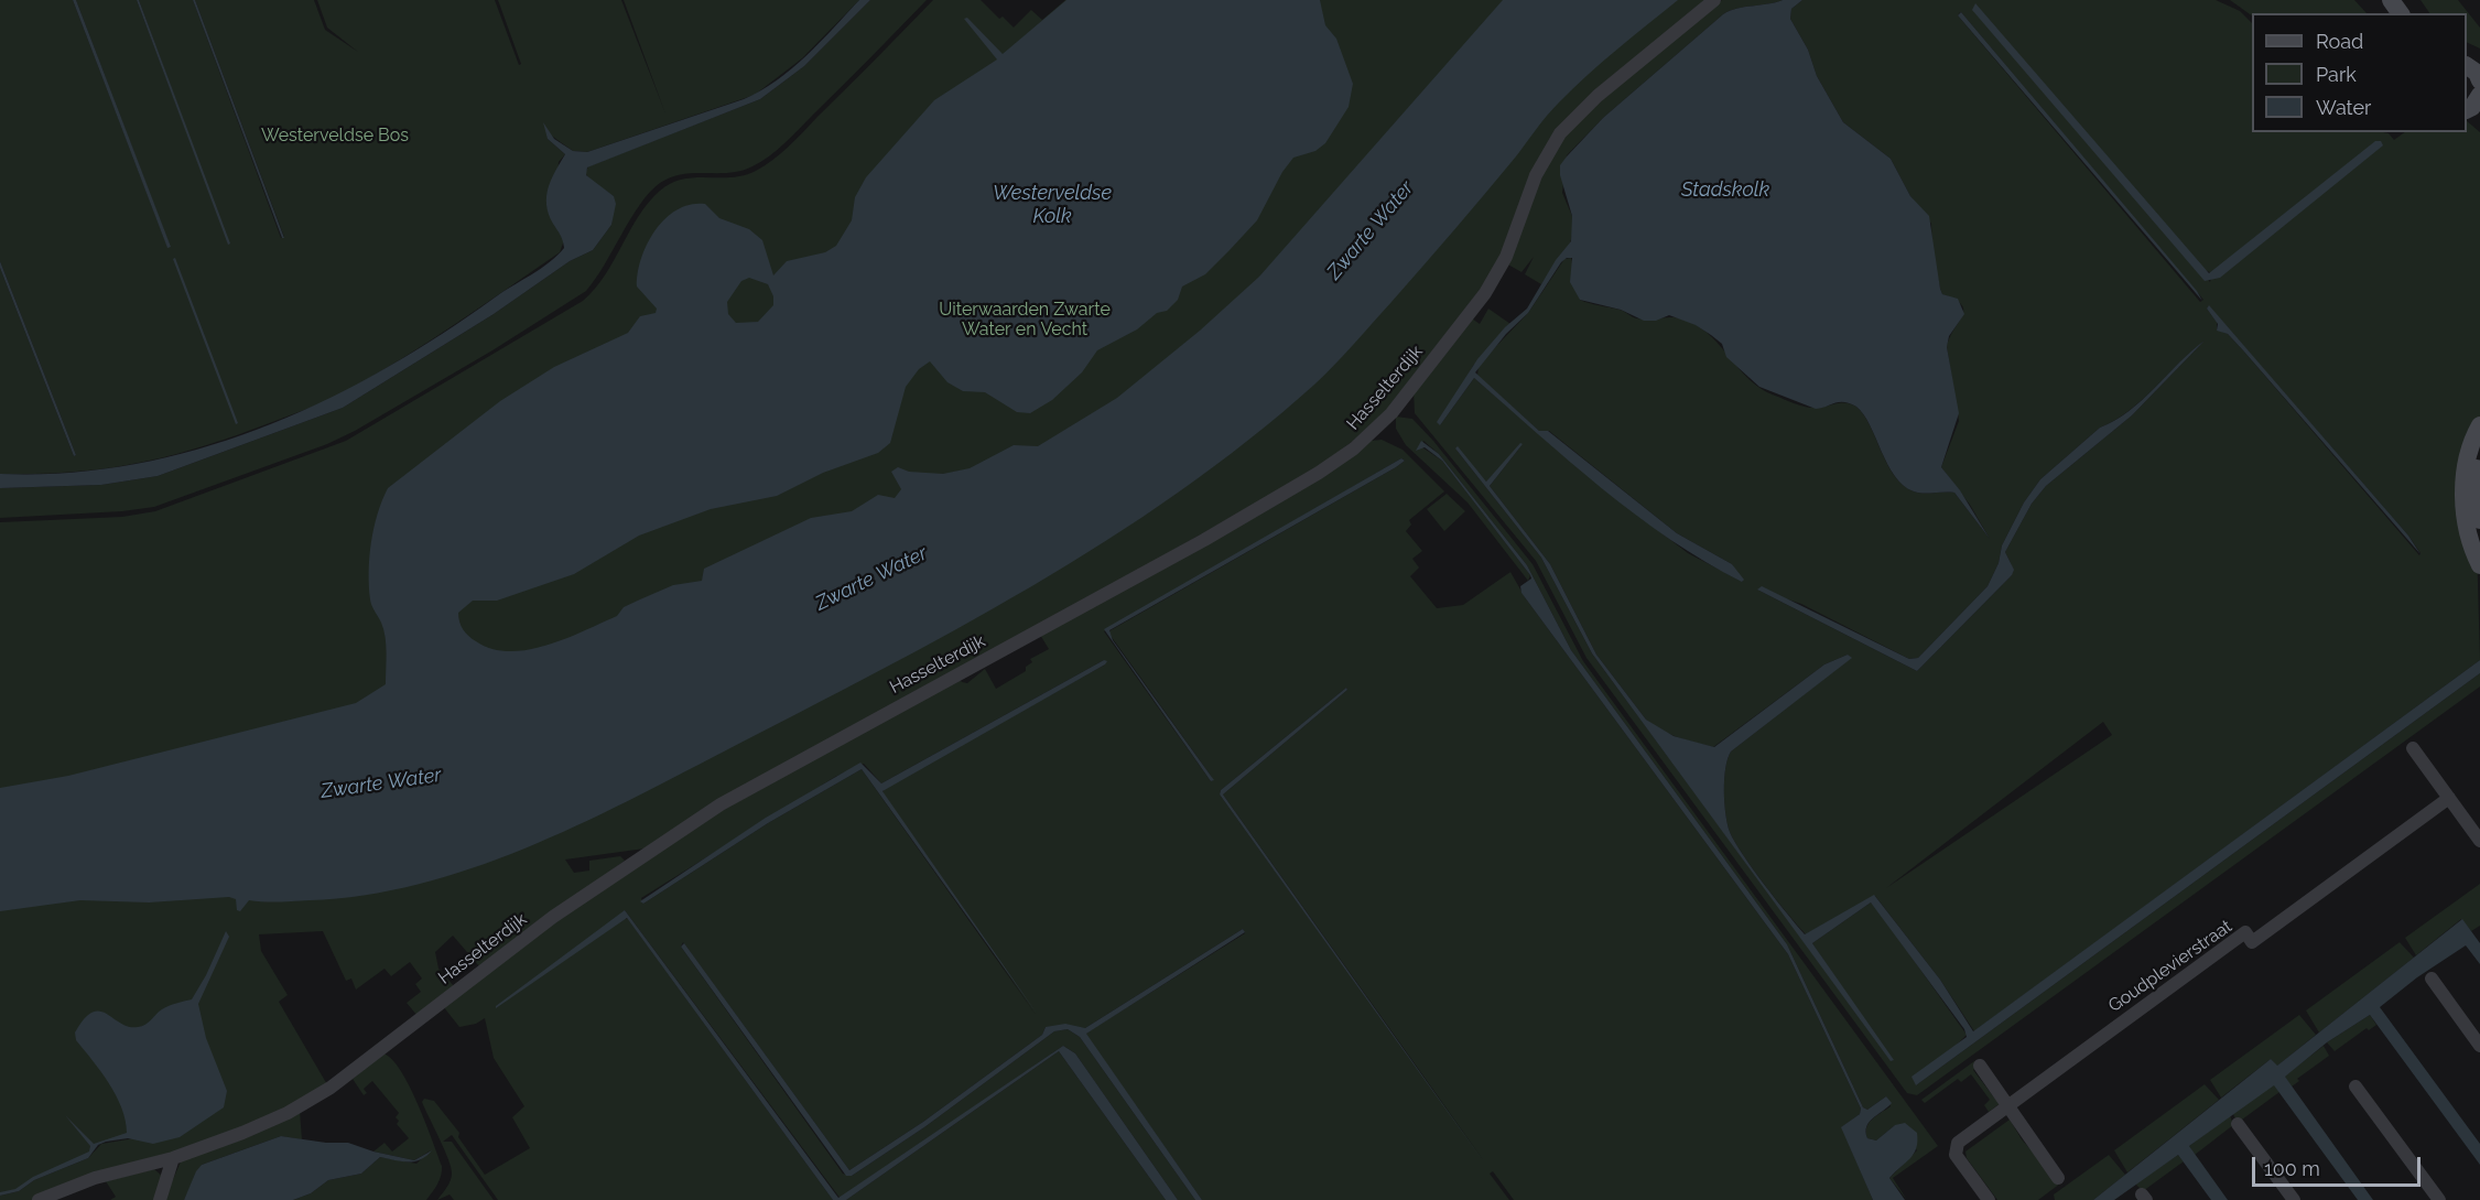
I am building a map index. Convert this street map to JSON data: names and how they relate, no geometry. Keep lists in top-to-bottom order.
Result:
{
  "streets": {
    "street": ["Hasselterdijk", "Goudplevierstraat"]
  },
  "water": ["Stadskolk", "Westerveldse Kolk", "Zwarte Water"],
  "parks": ["Westerveldse Bos", "Uiterwaarden Zwarte Water en Vecht"],
  "legend": ["Road", "Park", "Water"],
  "scale_bar": "100 m"
}
